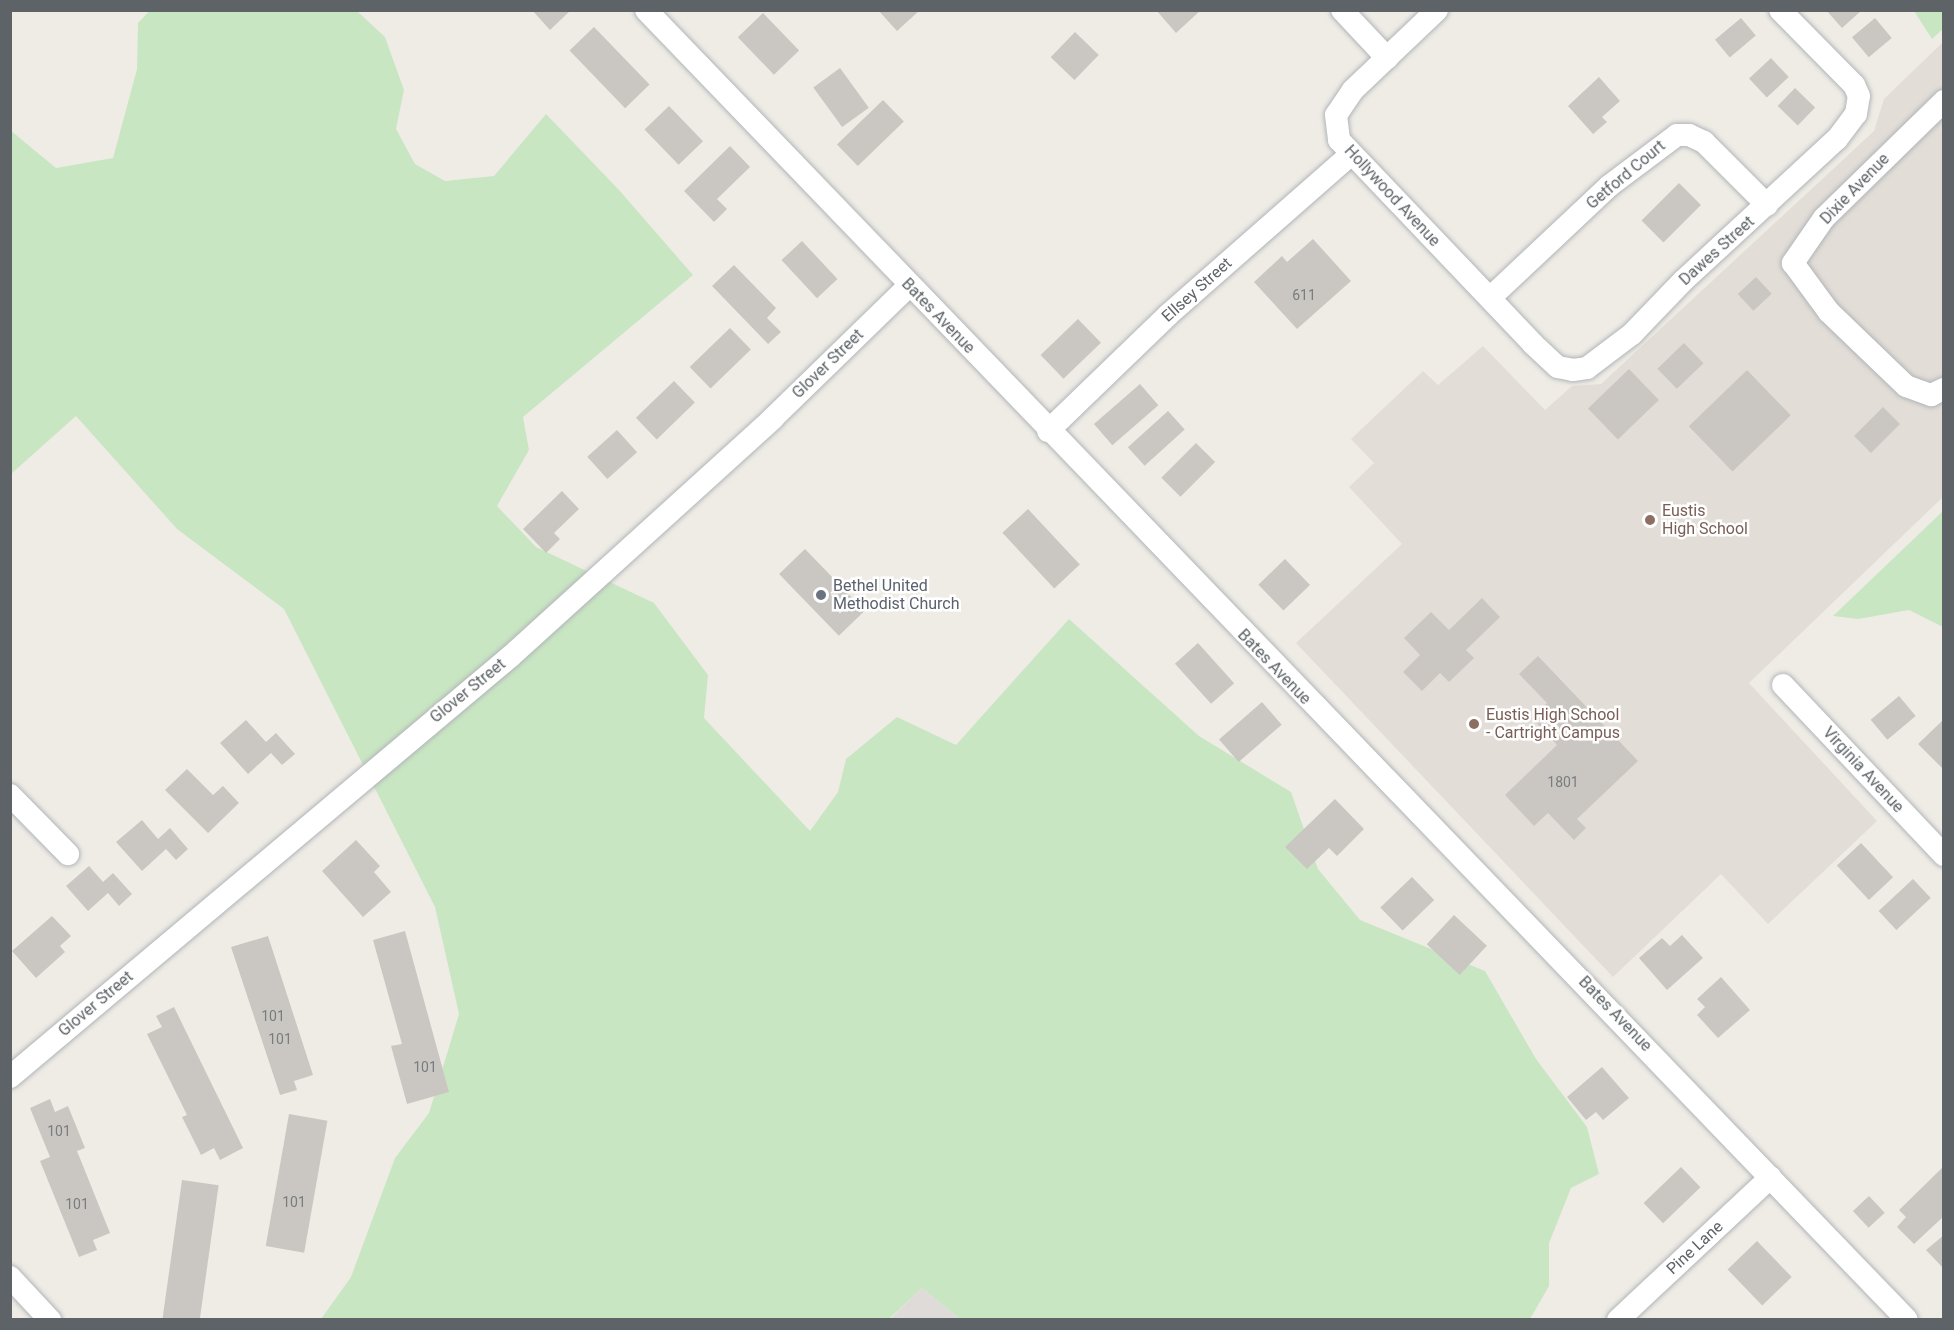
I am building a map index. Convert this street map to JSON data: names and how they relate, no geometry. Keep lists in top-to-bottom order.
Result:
{
  "streets": {
    "street": [
      "Getford Court",
      "Dixie Avenue",
      "Hollywood Avenue",
      "Dawes Street",
      "Ellsey Street",
      "Bates Avenue",
      "Glover Street",
      "Virginia Avenue",
      "Pine Lane"
    ]
  },
  "crossings": [
    ["Getford Court", "Hollywood Avenue"],
    ["Getford Court", "Dawes Street"],
    ["Hollywood Avenue", "Dawes Street"],
    ["Hollywood Avenue", "Ellsey Street"],
    ["Ellsey Street", "Bates Avenue"],
    ["Bates Avenue", "Glover Street"],
    ["Bates Avenue", "Pine Lane"]
  ],
  "places": ["Eustis High School", "Bethel United Methodist Church", "Eustis High School - Cartright Campus"],
  "house_numbers": [
    "611",
    "1801",
    "101",
    "101",
    "101",
    "101",
    "101",
    "101"
  ]
}
